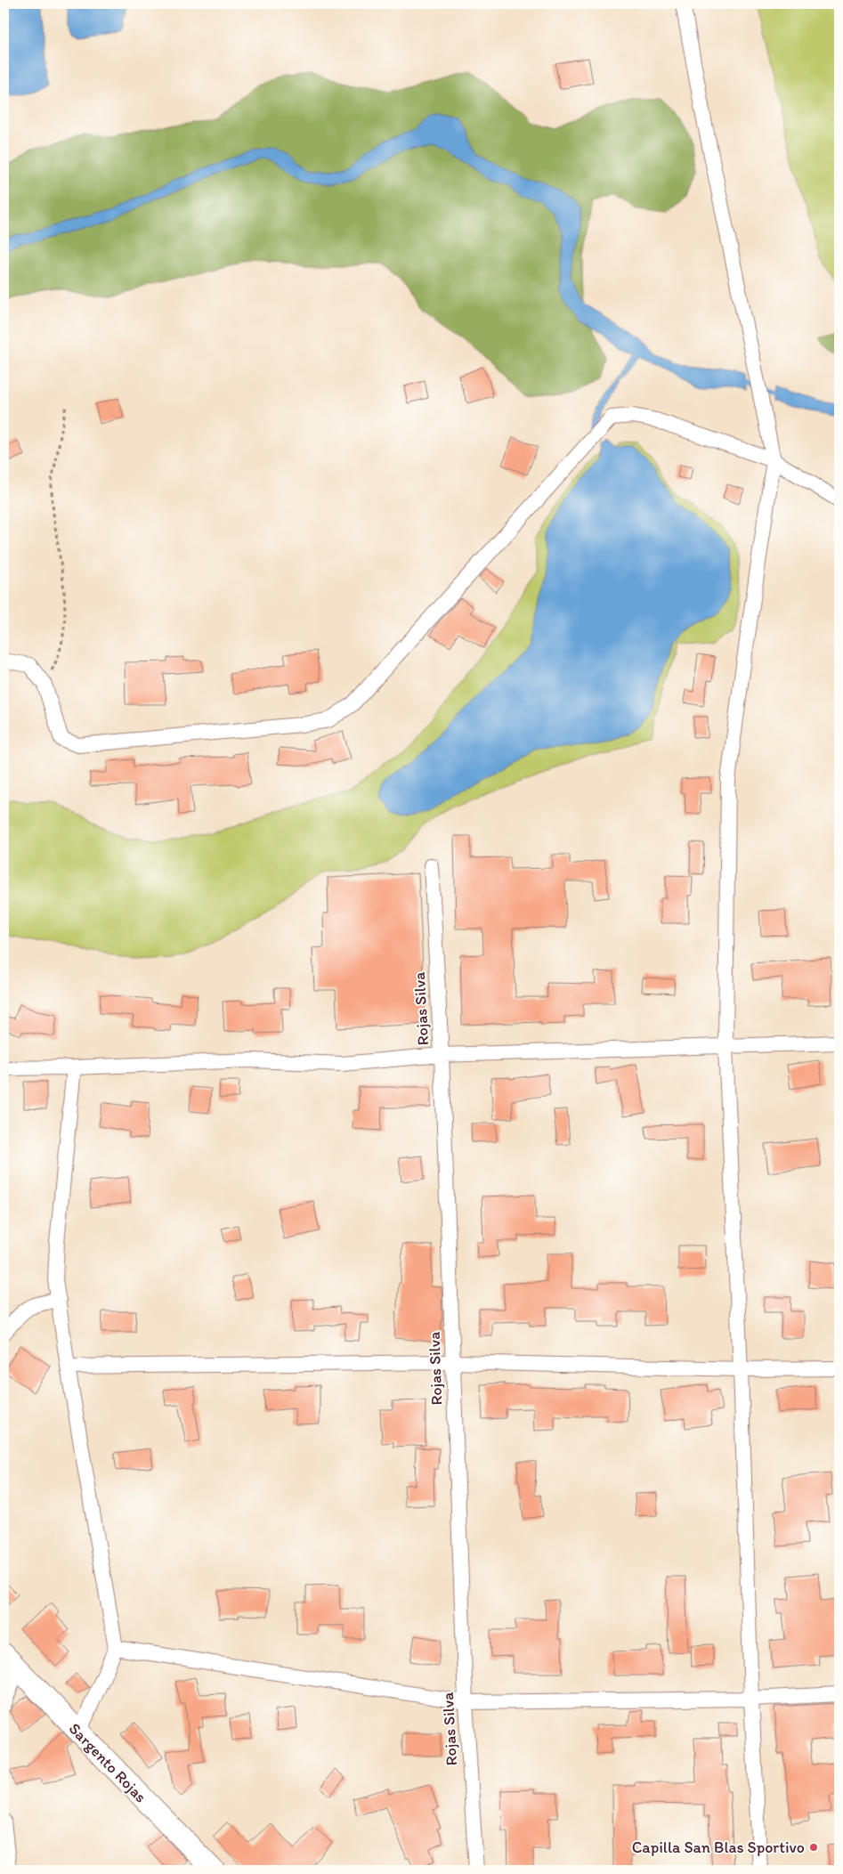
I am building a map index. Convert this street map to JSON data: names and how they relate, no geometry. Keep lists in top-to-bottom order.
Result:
{
  "streets": {
    "street": ["Rojas Silva", "Sargento Rojas"]
  },
  "places": ["Capilla San Blas Sportivo"]
}
